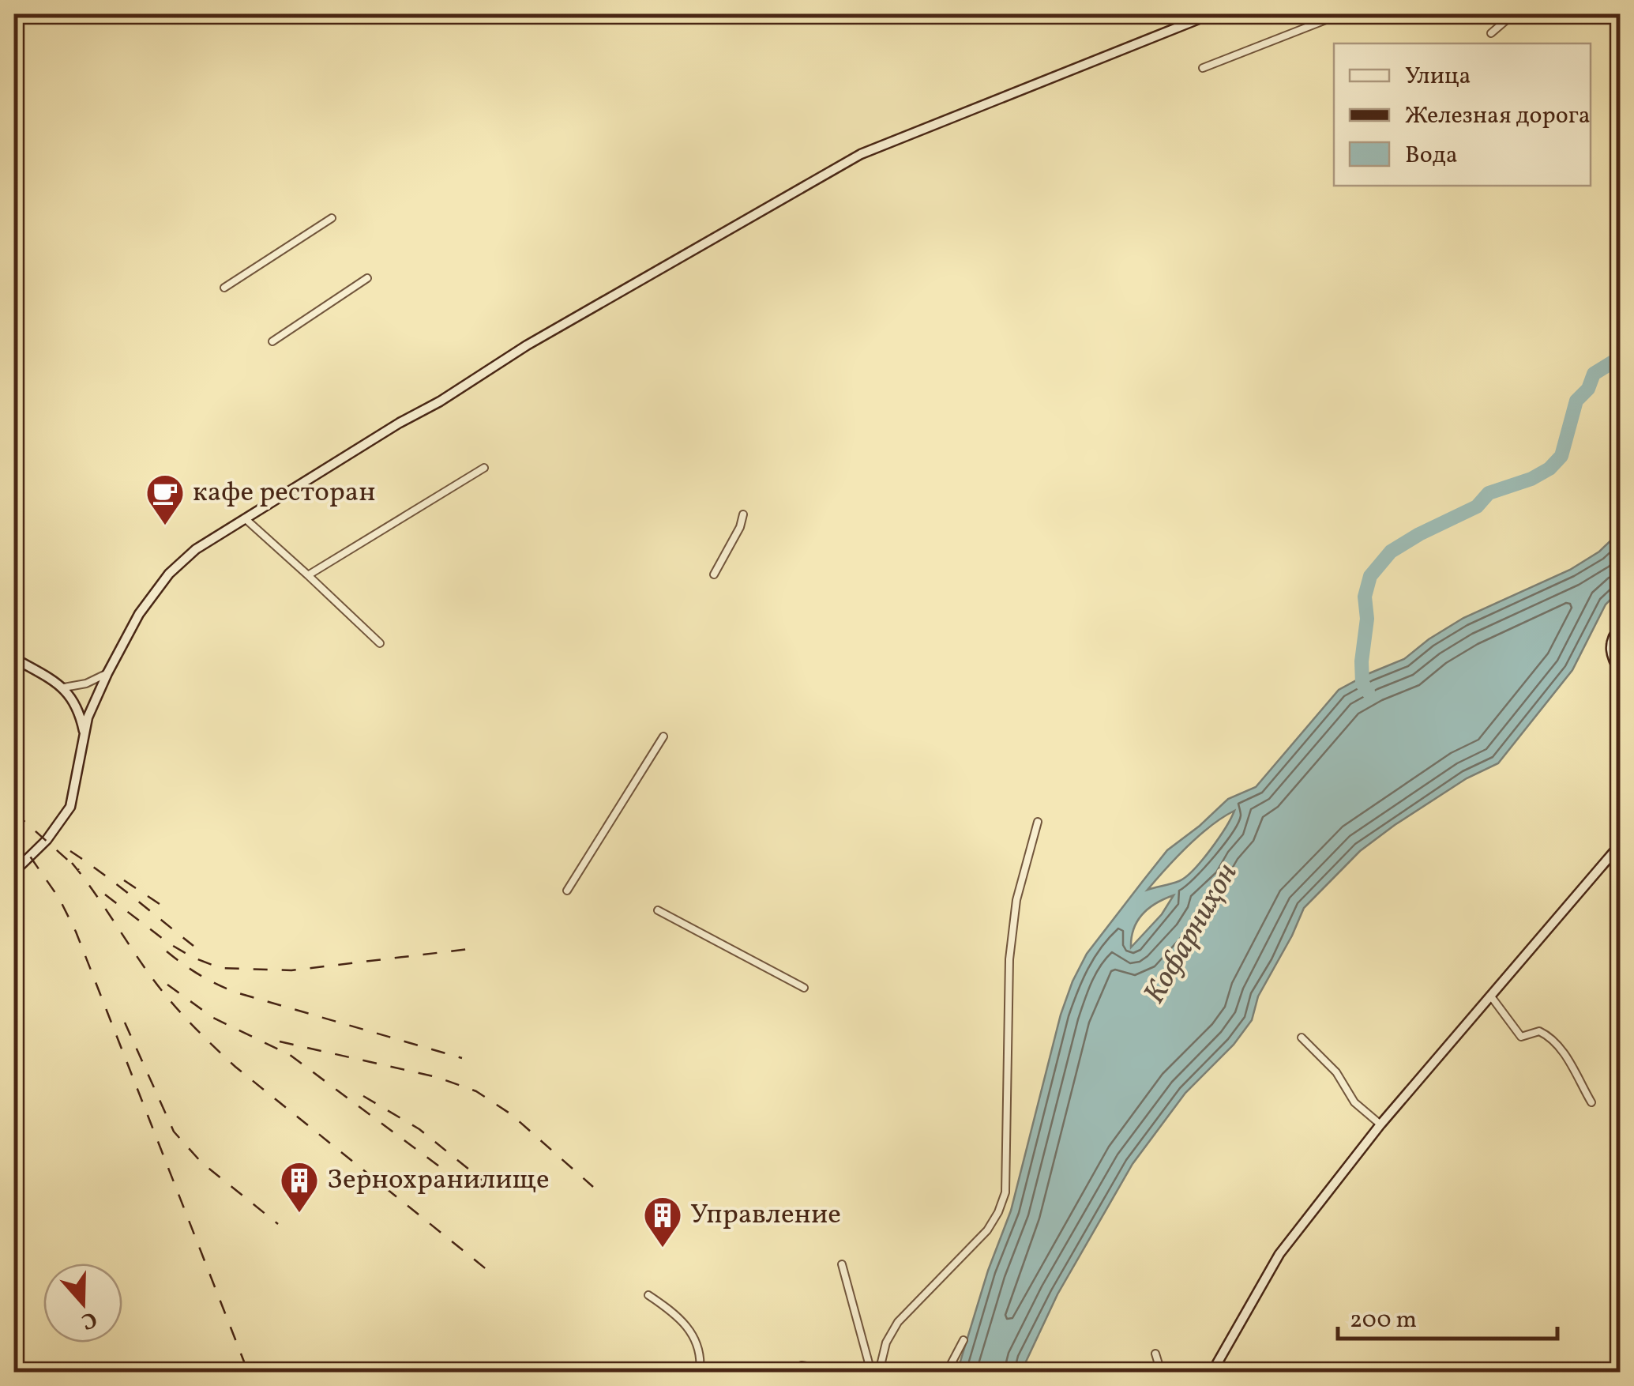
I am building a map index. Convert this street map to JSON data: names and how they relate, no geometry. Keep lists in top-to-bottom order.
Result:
{
  "water": ["Кофарниҳон"],
  "places": {
    "cafe": ["кафе ресторан"],
    "building": ["Зернохранилище", "Управление"]
  },
  "legend": ["Улица", "Железная дорога", "Вода"],
  "scale_bar": "200 m",
  "north": "bottom"
}
